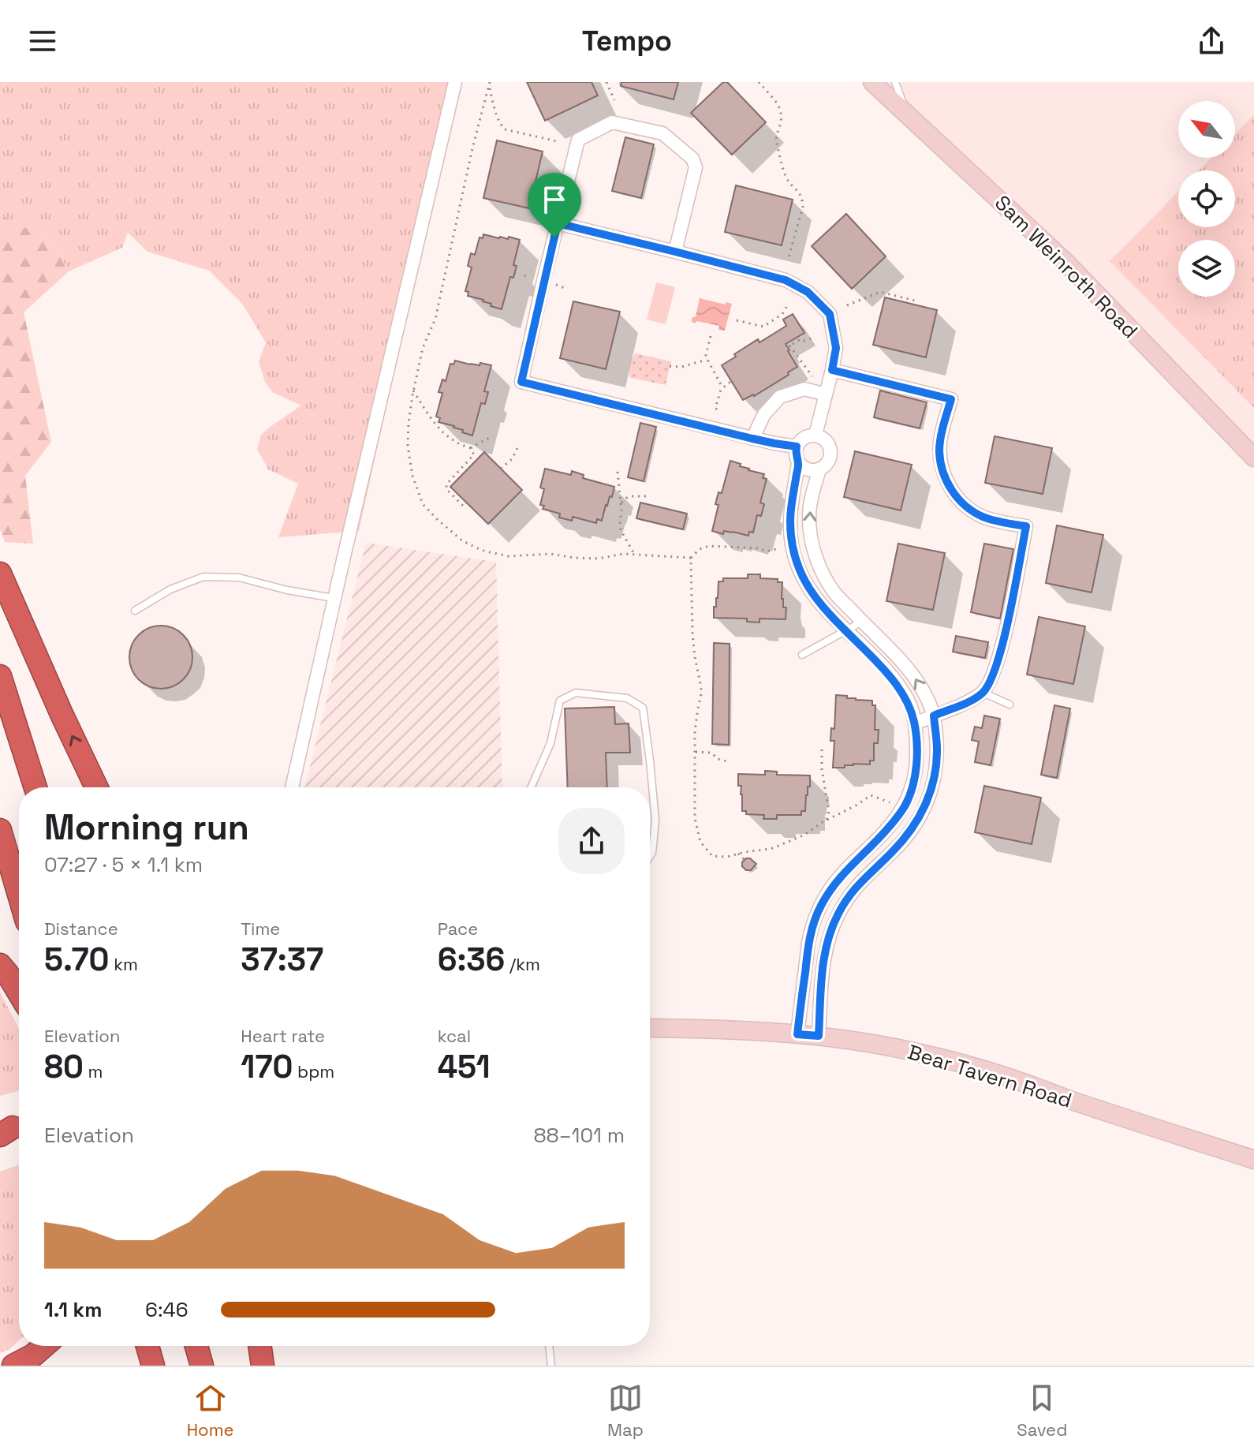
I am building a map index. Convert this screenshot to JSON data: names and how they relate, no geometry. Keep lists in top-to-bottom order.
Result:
{
  "streets": {
    "street": ["Sam Weinroth Road", "Bear Tavern Road"]
  },
  "north": "top left",
  "page": {
    "header": "Tempo",
    "heading": ["Morning run", "07:27 · 5 × 1.1 km"],
    "stats": [
      ["Distance", "5.70 km"],
      ["Time", "37:37"],
      ["Pace", "6:36 /km"],
      ["Elevation", "80 m"],
      ["Heart rate", "170 bpm"],
      ["kcal", "451"]
    ],
    "chart": ["Elevation", "88–101 m"],
    "list": [
      {
        "name": "1.1 km",
        "note": "6:46"
      }
    ],
    "tabs": ["Home", "Map", "Saved"]
  }
}
